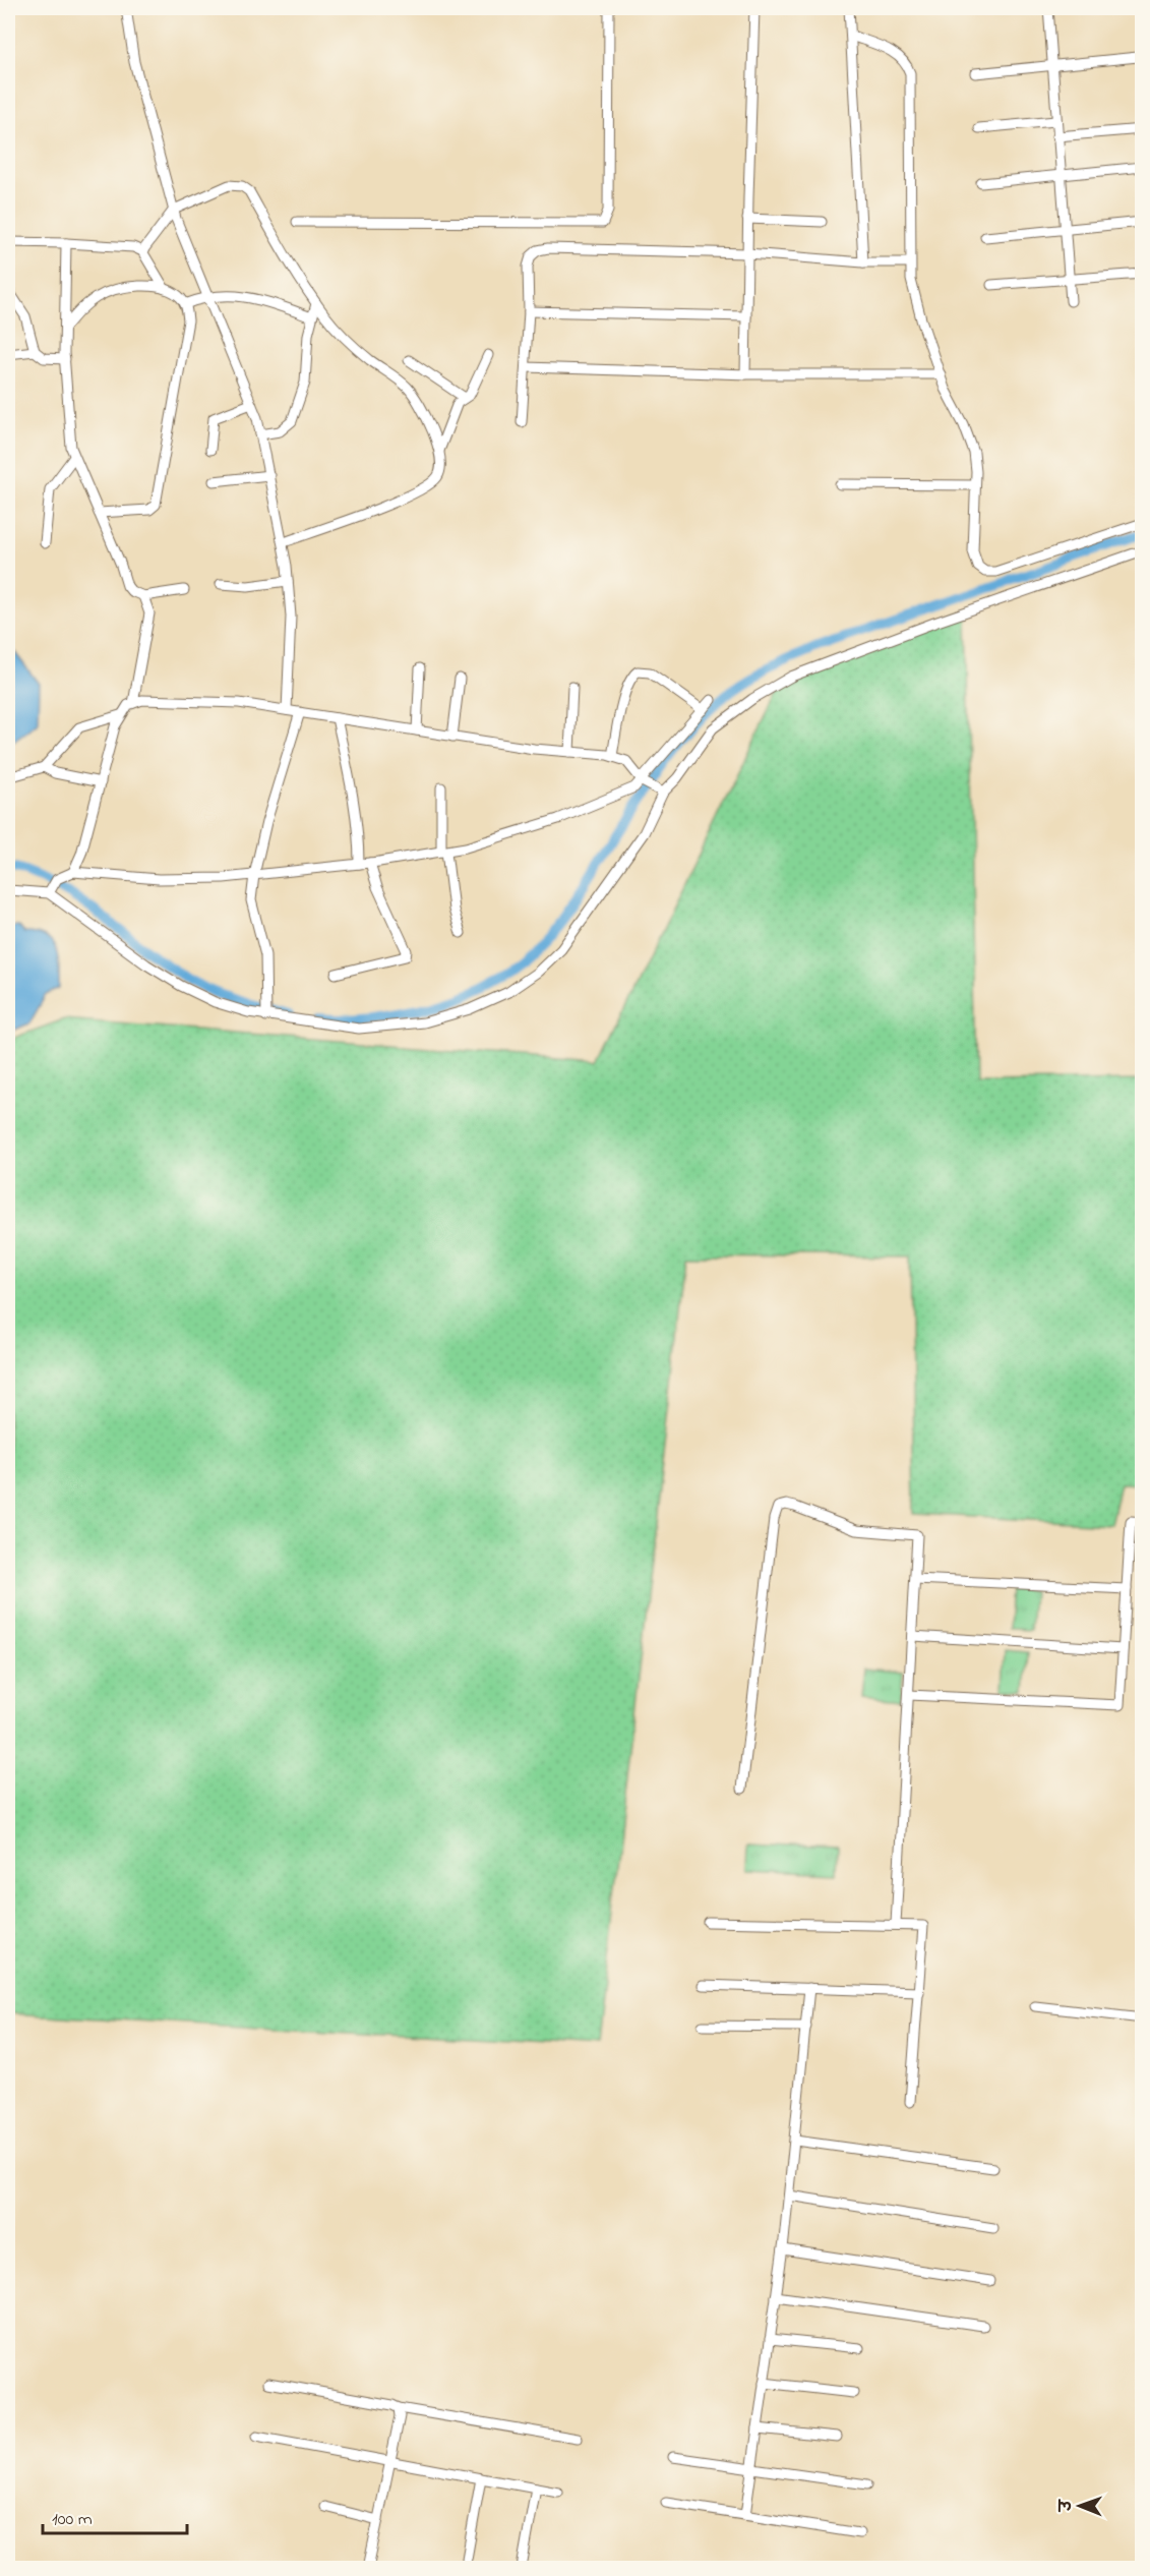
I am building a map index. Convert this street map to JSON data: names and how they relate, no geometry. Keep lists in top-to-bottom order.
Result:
{
  "scale_bar": "100 m",
  "north": "left"
}
